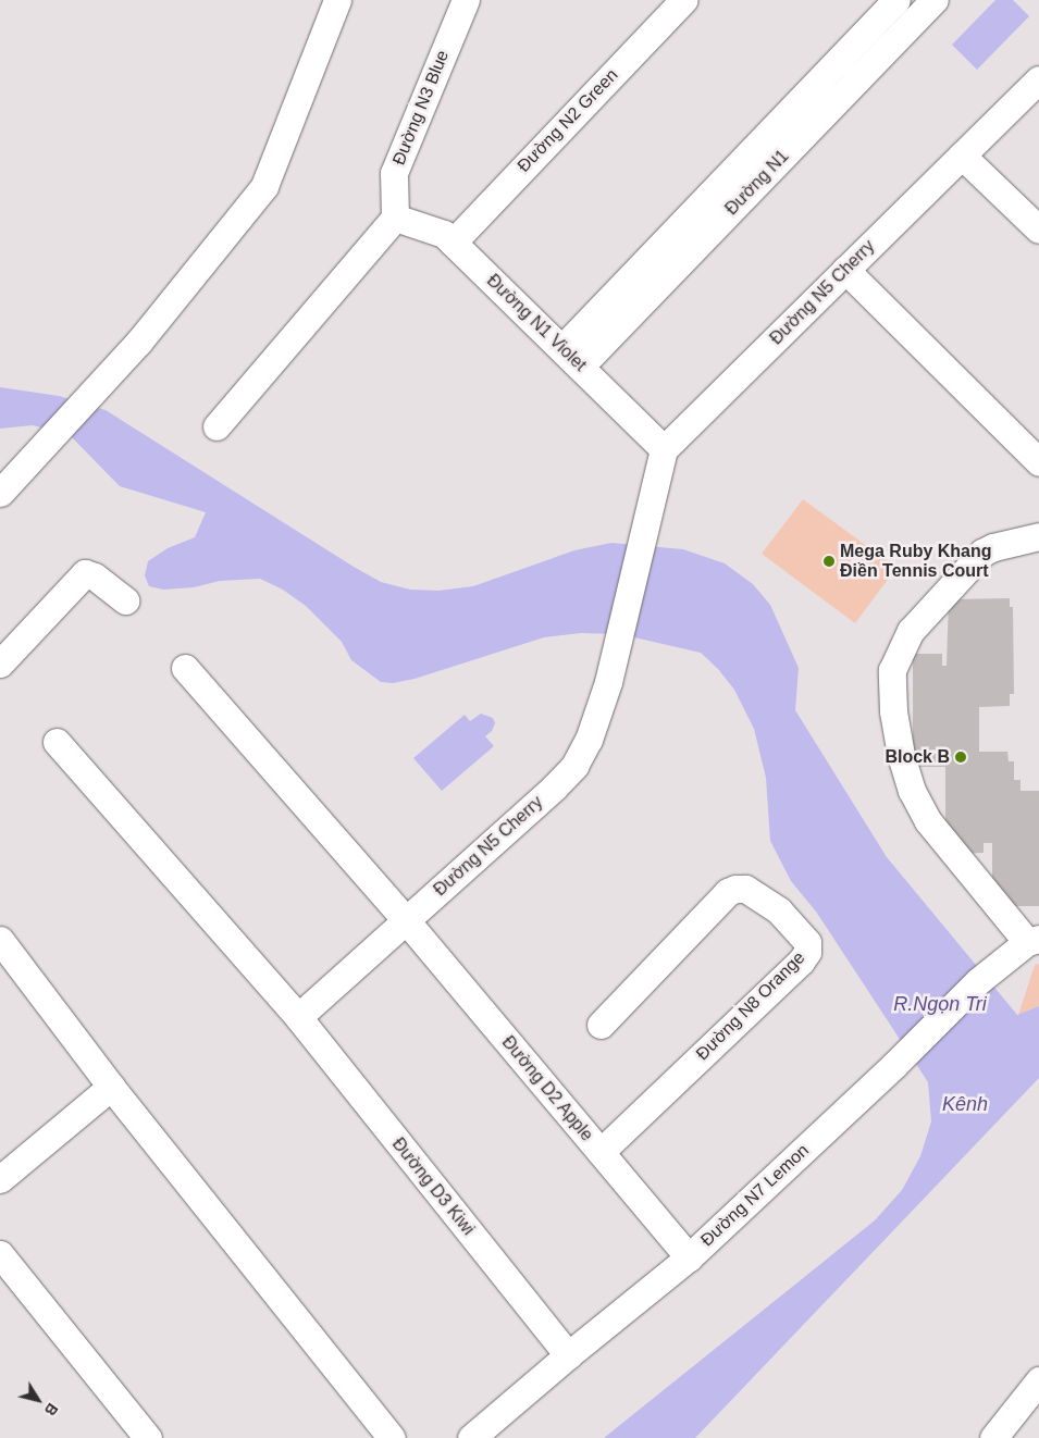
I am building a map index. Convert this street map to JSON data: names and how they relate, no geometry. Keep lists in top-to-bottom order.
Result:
{
  "streets": {
    "street": [
      "Đường N3 Blue",
      "Đường N2 Green",
      "Đường N1",
      "Đường N5 Cherry",
      "Đường N1 Violet",
      "Đường N8 Orange",
      "Đường D2 Apple",
      "Đường D3 Kiwi",
      "Đường N7 Lemon"
    ]
  },
  "crossings": [
    ["Đường N3 Blue", "Đường N1 Violet"],
    ["Đường N2 Green", "Đường N1 Violet"],
    ["Đường N1", "Đường N1 Violet"],
    ["Đường N5 Cherry", "Đường N1 Violet"],
    ["Đường N5 Cherry", "Đường D2 Apple"],
    ["Đường N5 Cherry", "Đường D3 Kiwi"],
    ["Đường N8 Orange", "Đường D2 Apple"],
    ["Đường D2 Apple", "Đường N7 Lemon"],
    ["Đường D3 Kiwi", "Đường N7 Lemon"]
  ],
  "water": ["R.Ngọn Tri", "Kênh"],
  "places": ["Mega Ruby Khang Điền Tennis Court", "Block B"],
  "north": "bottom right"
}
